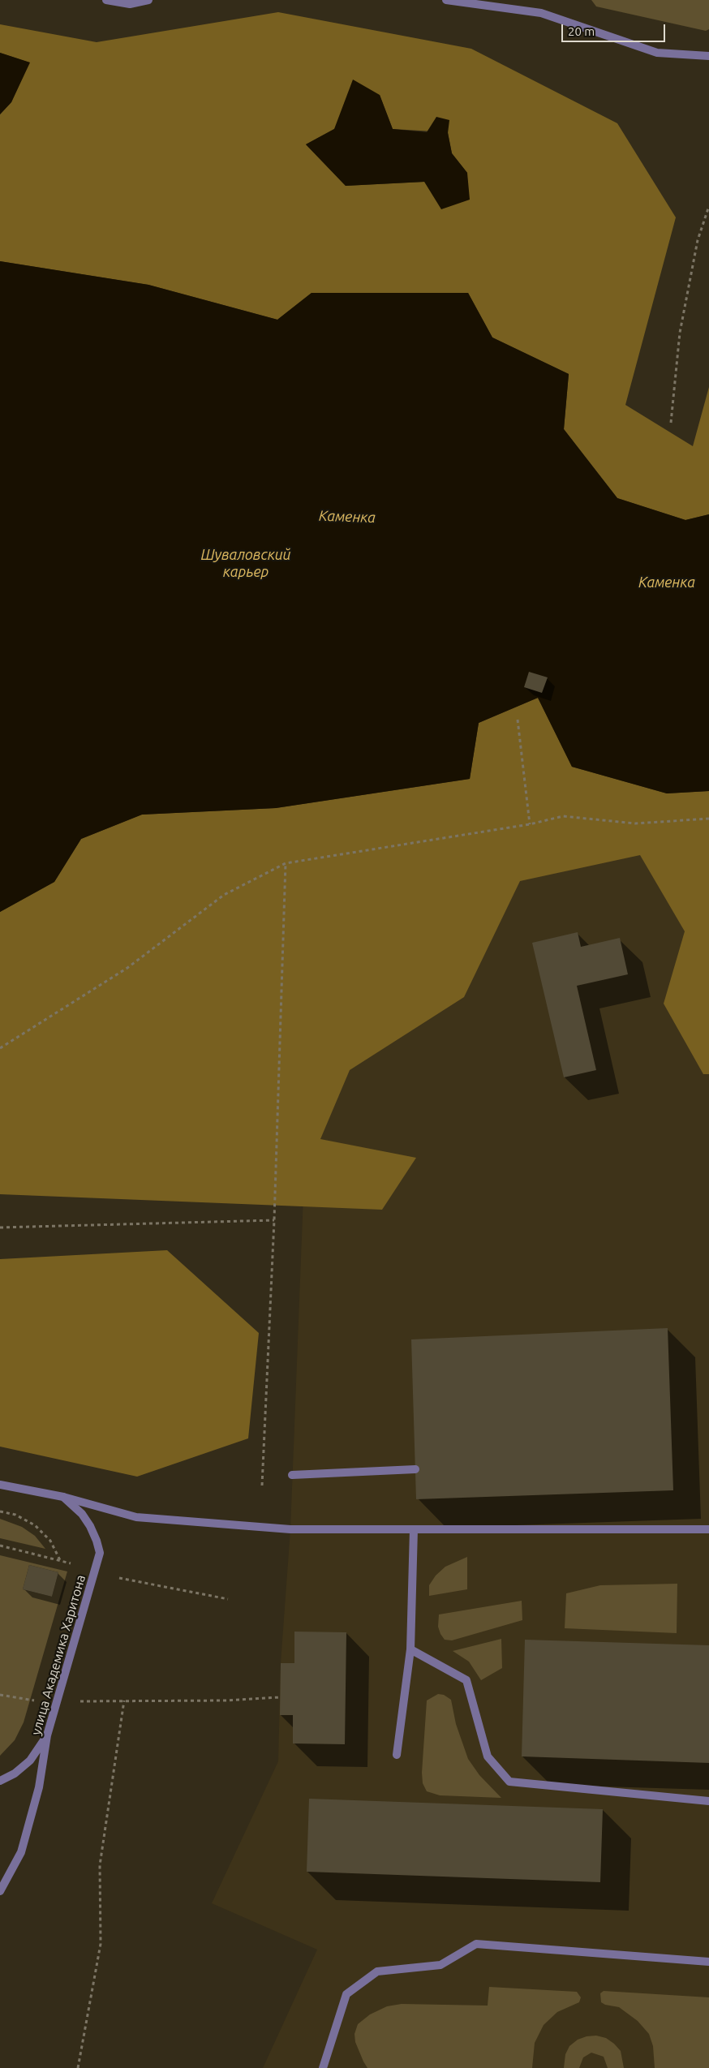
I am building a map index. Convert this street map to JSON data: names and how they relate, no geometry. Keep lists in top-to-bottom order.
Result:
{
  "streets": {
    "street": ["улица Академика Харитона"]
  },
  "water": ["Каменка", "Шуваловский карьер"],
  "scale_bar": "20 m"
}
